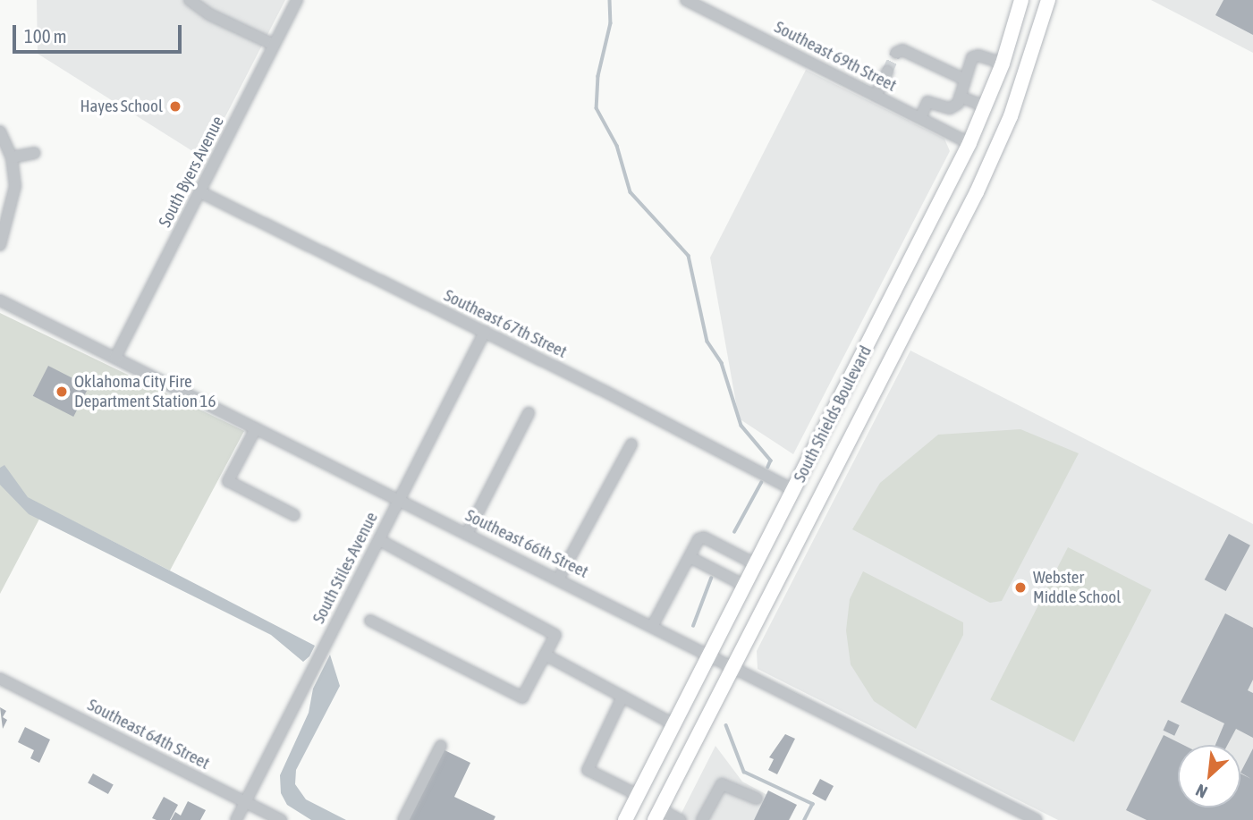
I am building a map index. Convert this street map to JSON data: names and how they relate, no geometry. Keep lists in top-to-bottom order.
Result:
{
  "streets": {
    "main road": ["South Shields Boulevard"],
    "street": [
      "Southeast 69th Street",
      "South Byers Avenue",
      "Southeast 67th Street",
      "Southeast 66th Street",
      "South Stiles Avenue",
      "Southeast 64th Street"
    ]
  },
  "crossings": [
    ["Southeast 69th Street", "South Shields Boulevard"],
    ["South Byers Avenue", "Southeast 67th Street"],
    ["South Byers Avenue", "Southeast 66th Street"],
    ["Southeast 67th Street", "South Shields Boulevard"],
    ["Southeast 67th Street", "South Stiles Avenue"],
    ["South Shields Boulevard", "Southeast 66th Street"],
    ["Southeast 66th Street", "South Stiles Avenue"],
    ["South Stiles Avenue", "Southeast 64th Street"]
  ],
  "places": ["Hayes School", "Oklahoma City Fire Department Station 16", "Webster Middle School"],
  "scale_bar": "100 m",
  "north": "bottom left"
}
